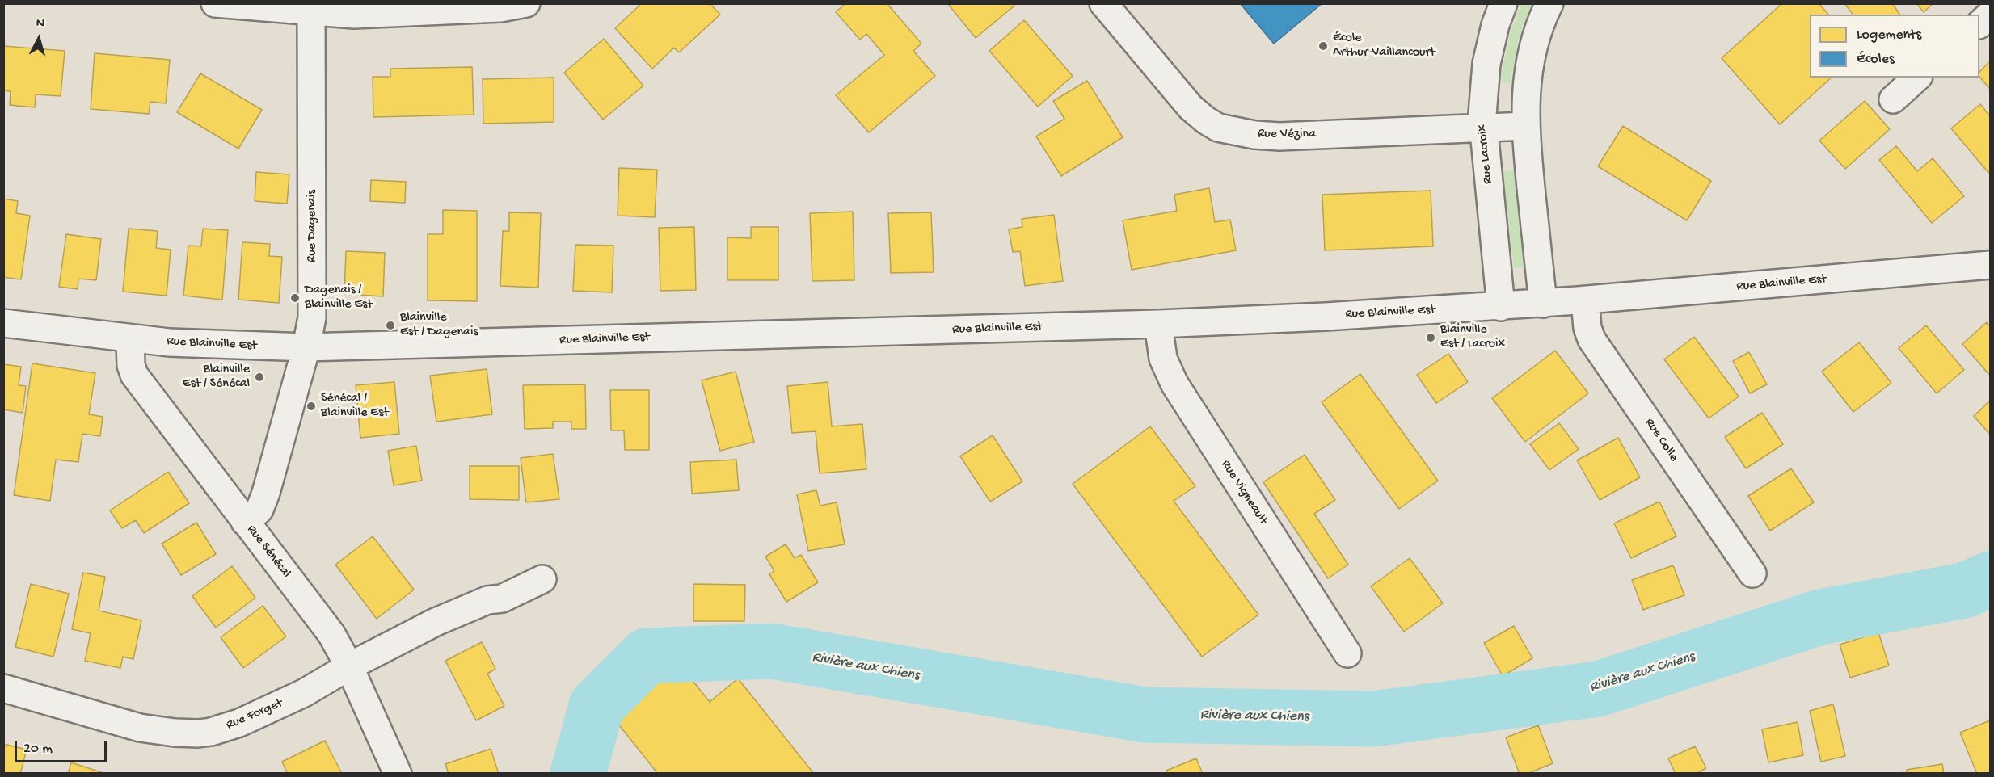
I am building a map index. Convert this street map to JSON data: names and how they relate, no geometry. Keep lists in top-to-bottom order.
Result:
{
  "streets": {
    "street": [
      "Rue Vézina",
      "Rue Lacroix",
      "Rue Dagenais",
      "Rue Blainville Est",
      "Rue Colle",
      "Rue Vigneault",
      "Rue Sénécal",
      "Rue Forget"
    ]
  },
  "crossings": [
    ["Rue Vézina", "Rue Lacroix"],
    ["Rue Lacroix", "Rue Blainville Est"],
    ["Rue Dagenais", "Rue Blainville Est"],
    ["Rue Dagenais", "Rue Sénécal"],
    ["Rue Blainville Est", "Rue Colle"],
    ["Rue Blainville Est", "Rue Vigneault"],
    ["Rue Blainville Est", "Rue Sénécal"],
    ["Rue Sénécal", "Rue Forget"]
  ],
  "water": ["Rivière aux Chiens"],
  "places": [
    "École Arthur-Vaillancourt",
    "Dagenais / Blainville Est",
    "Blainville Est / Dagenais",
    "Blainville Est / Lacroix",
    "Blainville Est / Sénécal",
    "Sénécal / Blainville Est"
  ],
  "legend": ["Logements", "Écoles"],
  "scale_bar": "20 m",
  "north": "top"
}
